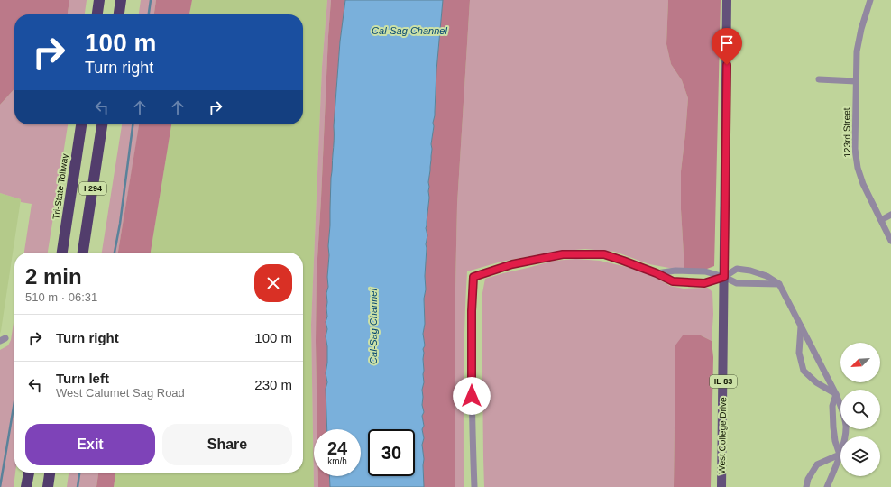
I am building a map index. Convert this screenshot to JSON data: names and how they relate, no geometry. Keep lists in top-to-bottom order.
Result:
{
  "streets": {
    "highway": ["Tri-State Tollway", "I 294"],
    "main road": ["IL 83", "West College Drive"],
    "street": ["123rd Street"]
  },
  "crossings": [
    ["IL 83", "West College Drive"]
  ],
  "water": ["Cal-Sag Channel"],
  "north": "bottom left",
  "page": {
    "turn": ["100 m", "Turn right"],
    "heading": ["2 min", "510 m · 06:31"],
    "list": [
      {
        "name": "Turn right",
        "value": "100 m"
      },
      {
        "name": "Turn left",
        "note": "West Calumet Sag Road",
        "value": "230 m"
      }
    ],
    "buttons": ["Exit", "Share"],
    "speed": "24 km/h",
    "limit": "30"
  }
}
